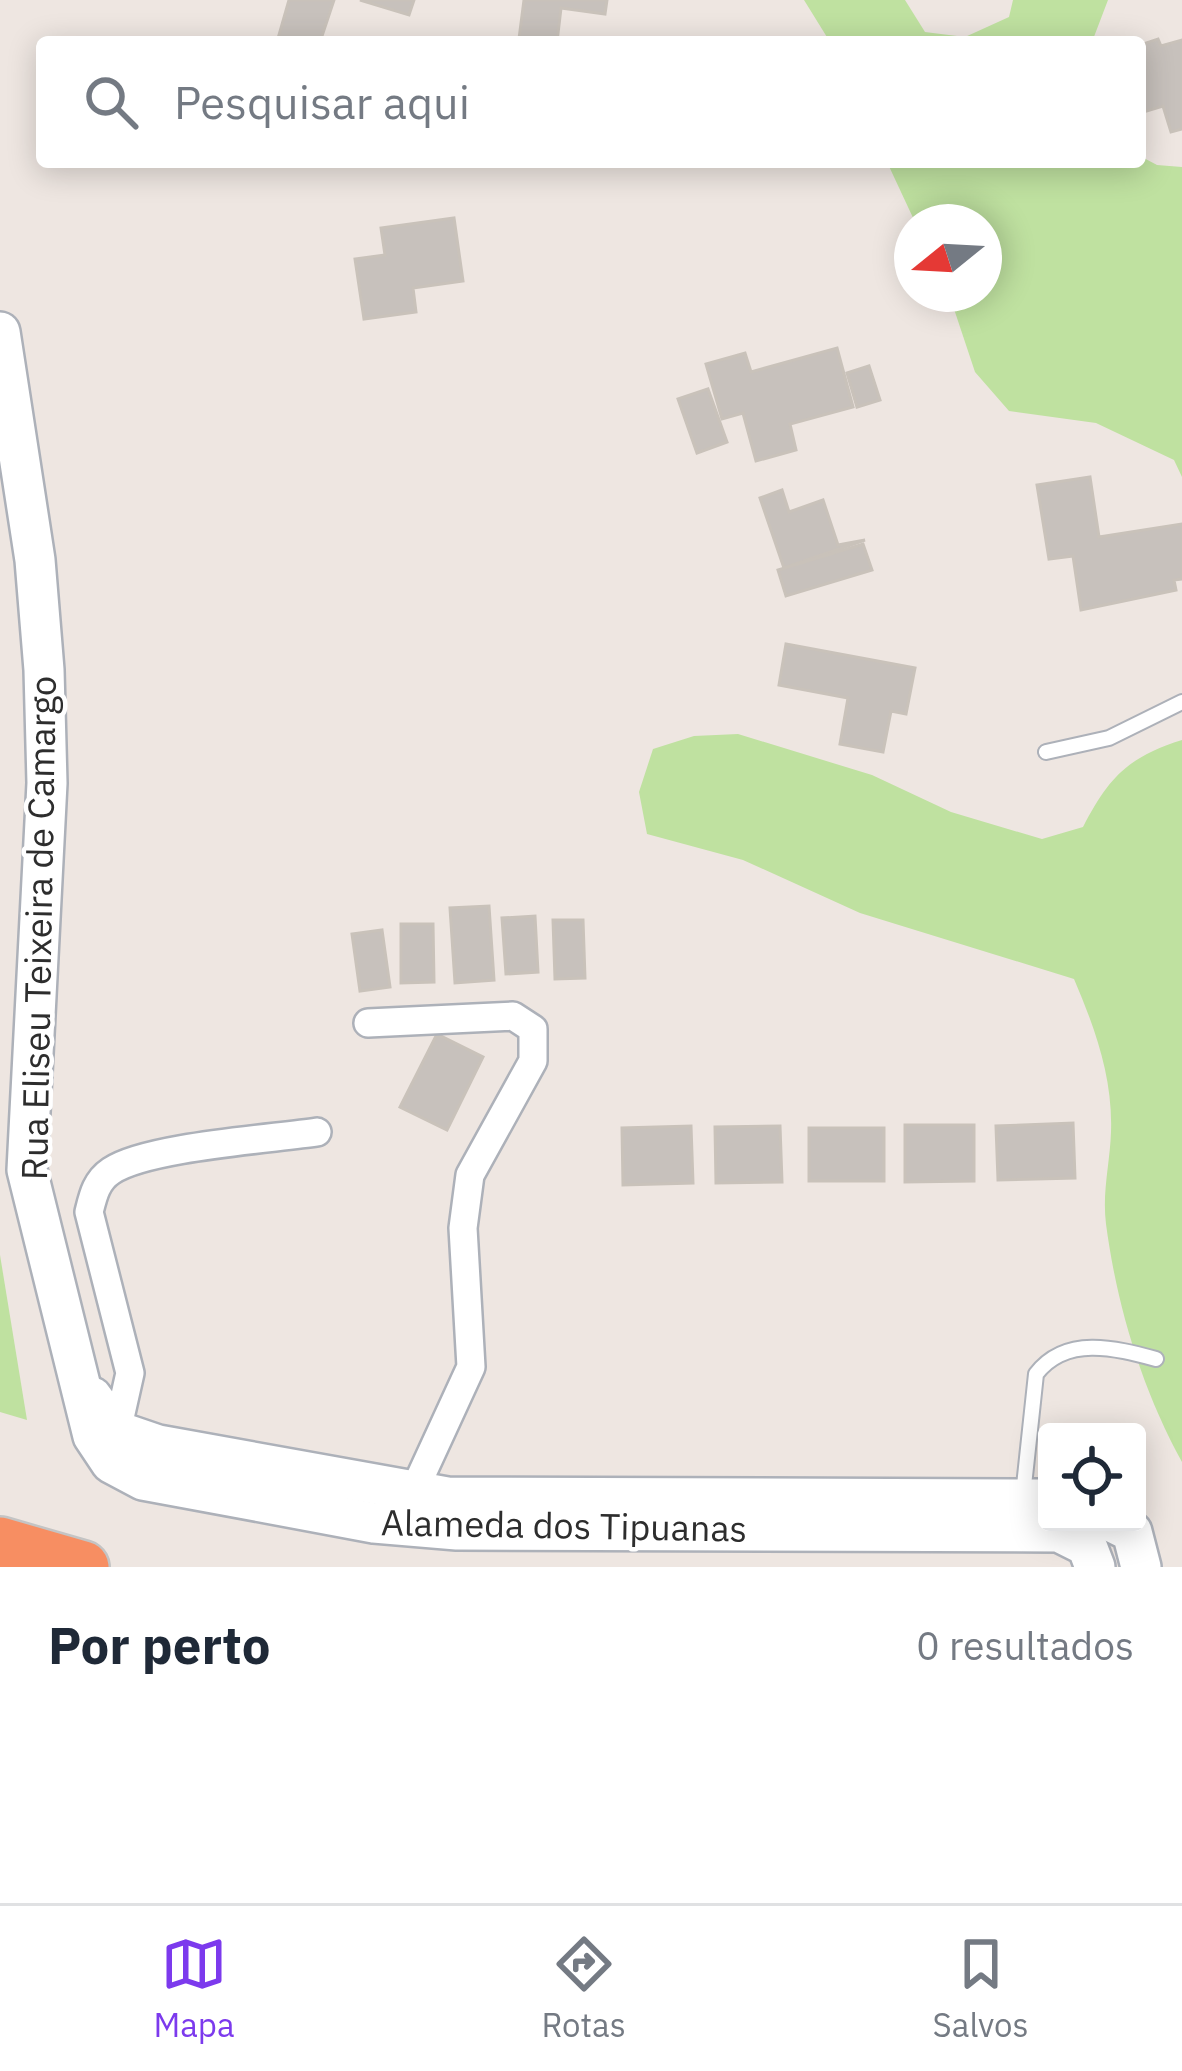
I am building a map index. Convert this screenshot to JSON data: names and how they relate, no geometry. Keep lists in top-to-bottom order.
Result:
{
  "streets": {
    "street": ["Rua Eliseu Teixeira de Camargo", "Alameda dos Tipuanas"]
  },
  "crossings": [
    ["Rua Eliseu Teixeira de Camargo", "Alameda dos Tipuanas"]
  ],
  "north": "left",
  "page": {
    "search": "Pesquisar aqui",
    "heading": ["Por perto", "0 resultados"],
    "nav": ["Mapa", "Rotas", "Salvos"]
  }
}
